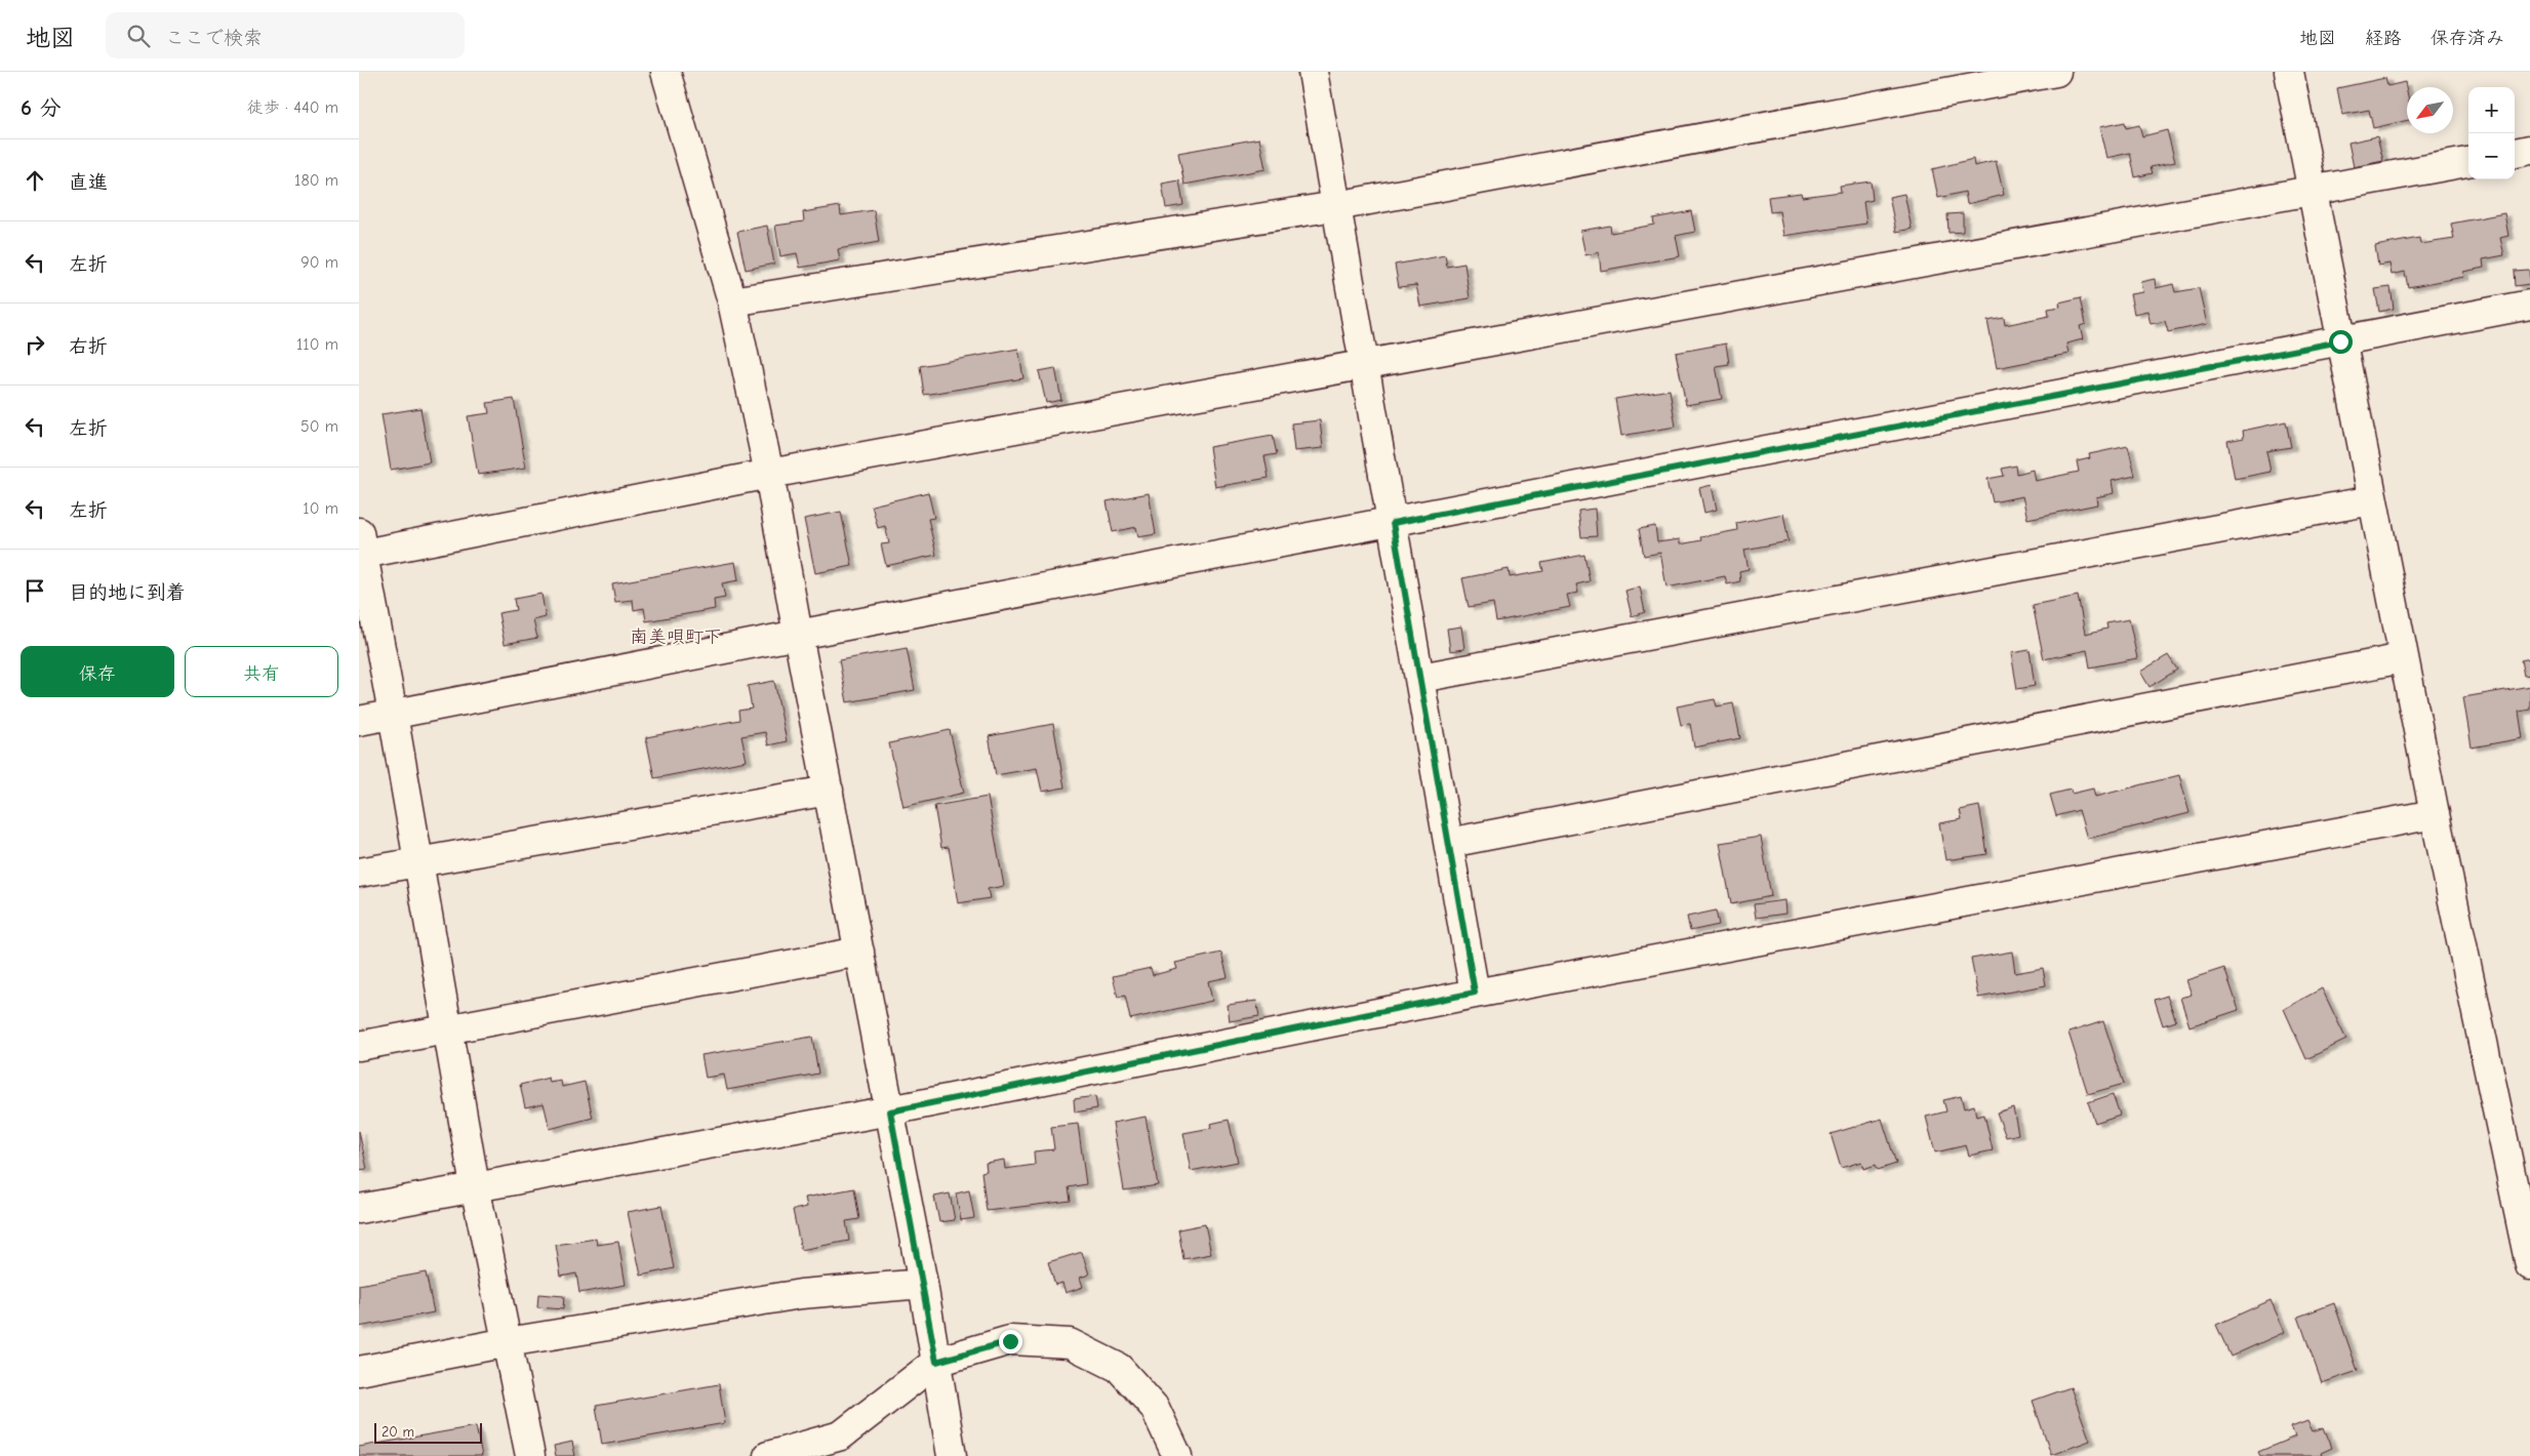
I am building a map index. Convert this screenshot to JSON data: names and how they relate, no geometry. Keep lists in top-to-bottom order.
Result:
{
  "districts": ["南美唄町下"],
  "scale_bar": "20 m",
  "north": "bottom left",
  "page": {
    "header": "地図",
    "search": "ここで検索",
    "nav": ["地図", "経路", "保存済み"],
    "heading": ["6 分", "徒歩 · 440 m"],
    "map_buttons": ["+", "−"],
    "list": [
      ["直進", "180 m"],
      ["左折", "90 m"],
      ["右折", "110 m"],
      ["左折", "50 m"],
      ["左折", "10 m"],
      "目的地に到着"
    ],
    "buttons": ["保存", "共有"],
    "scale": "20 m"
  }
}
